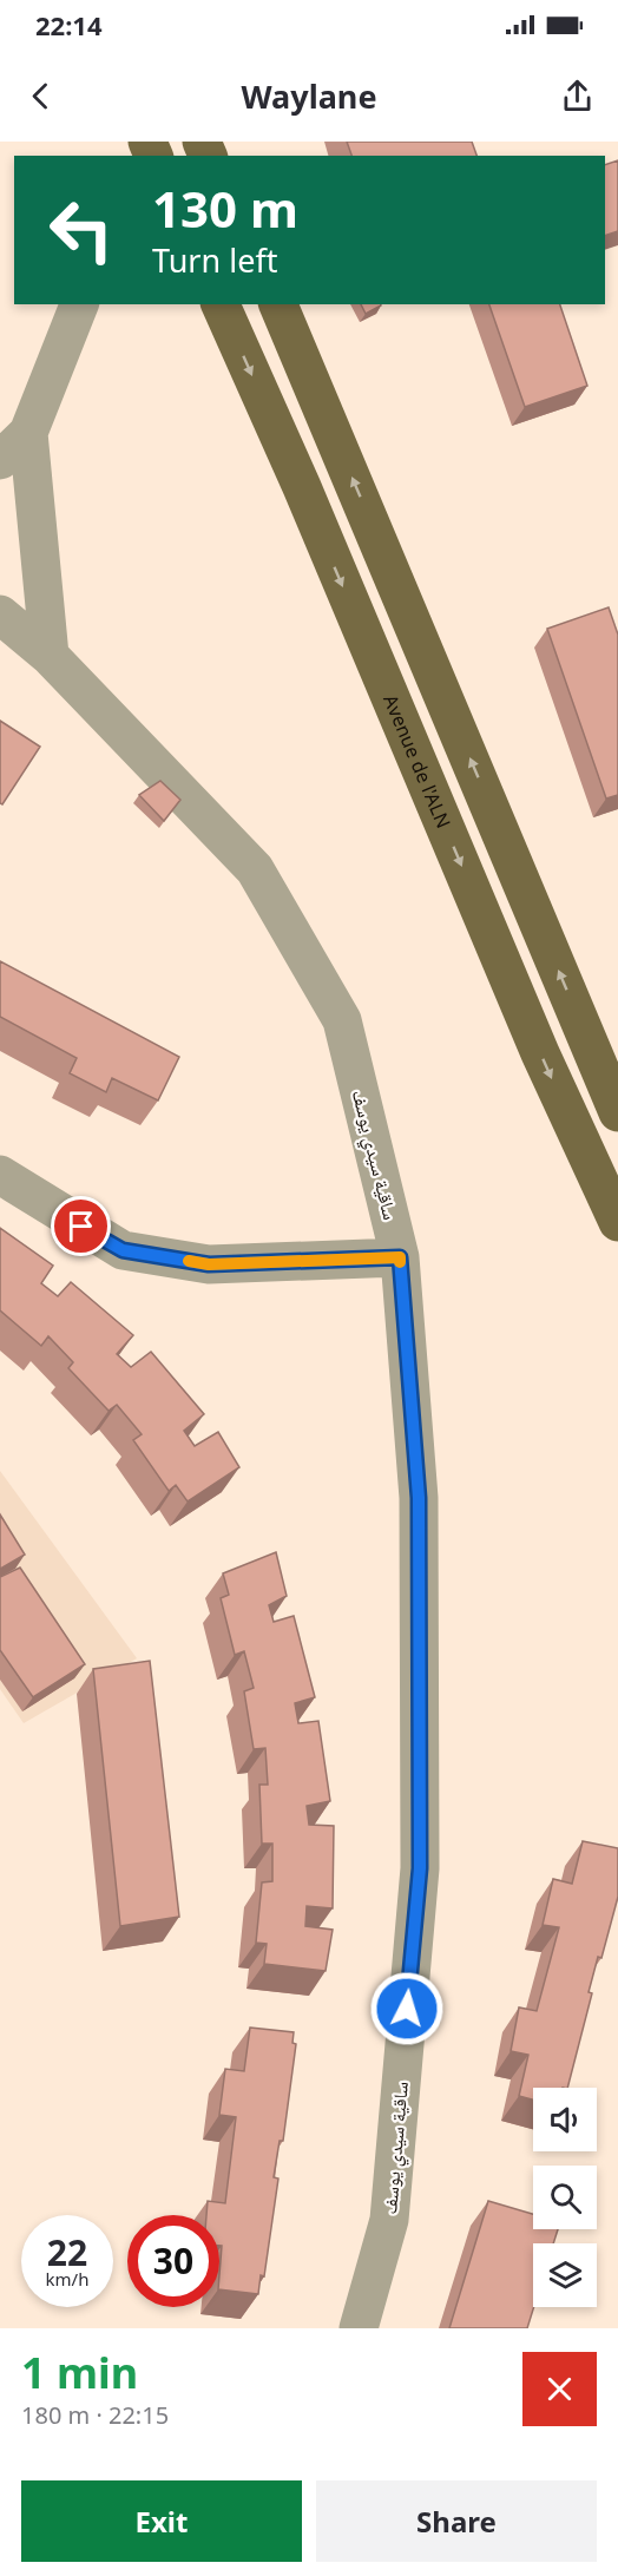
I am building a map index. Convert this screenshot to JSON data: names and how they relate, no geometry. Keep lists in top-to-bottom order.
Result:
{
  "streets": {
    "main road": ["Avenue de l'ALN"],
    "street": ["ساقية سيدي يوسف"]
  },
  "page": {
    "status": "22:14",
    "header": "Waylane",
    "turn": ["130 m", "Turn left"],
    "speed": "22 km/h",
    "limit": "30",
    "heading": ["1 min", "180 m · 22:15"],
    "buttons": ["Exit", "Share"]
  }
}
